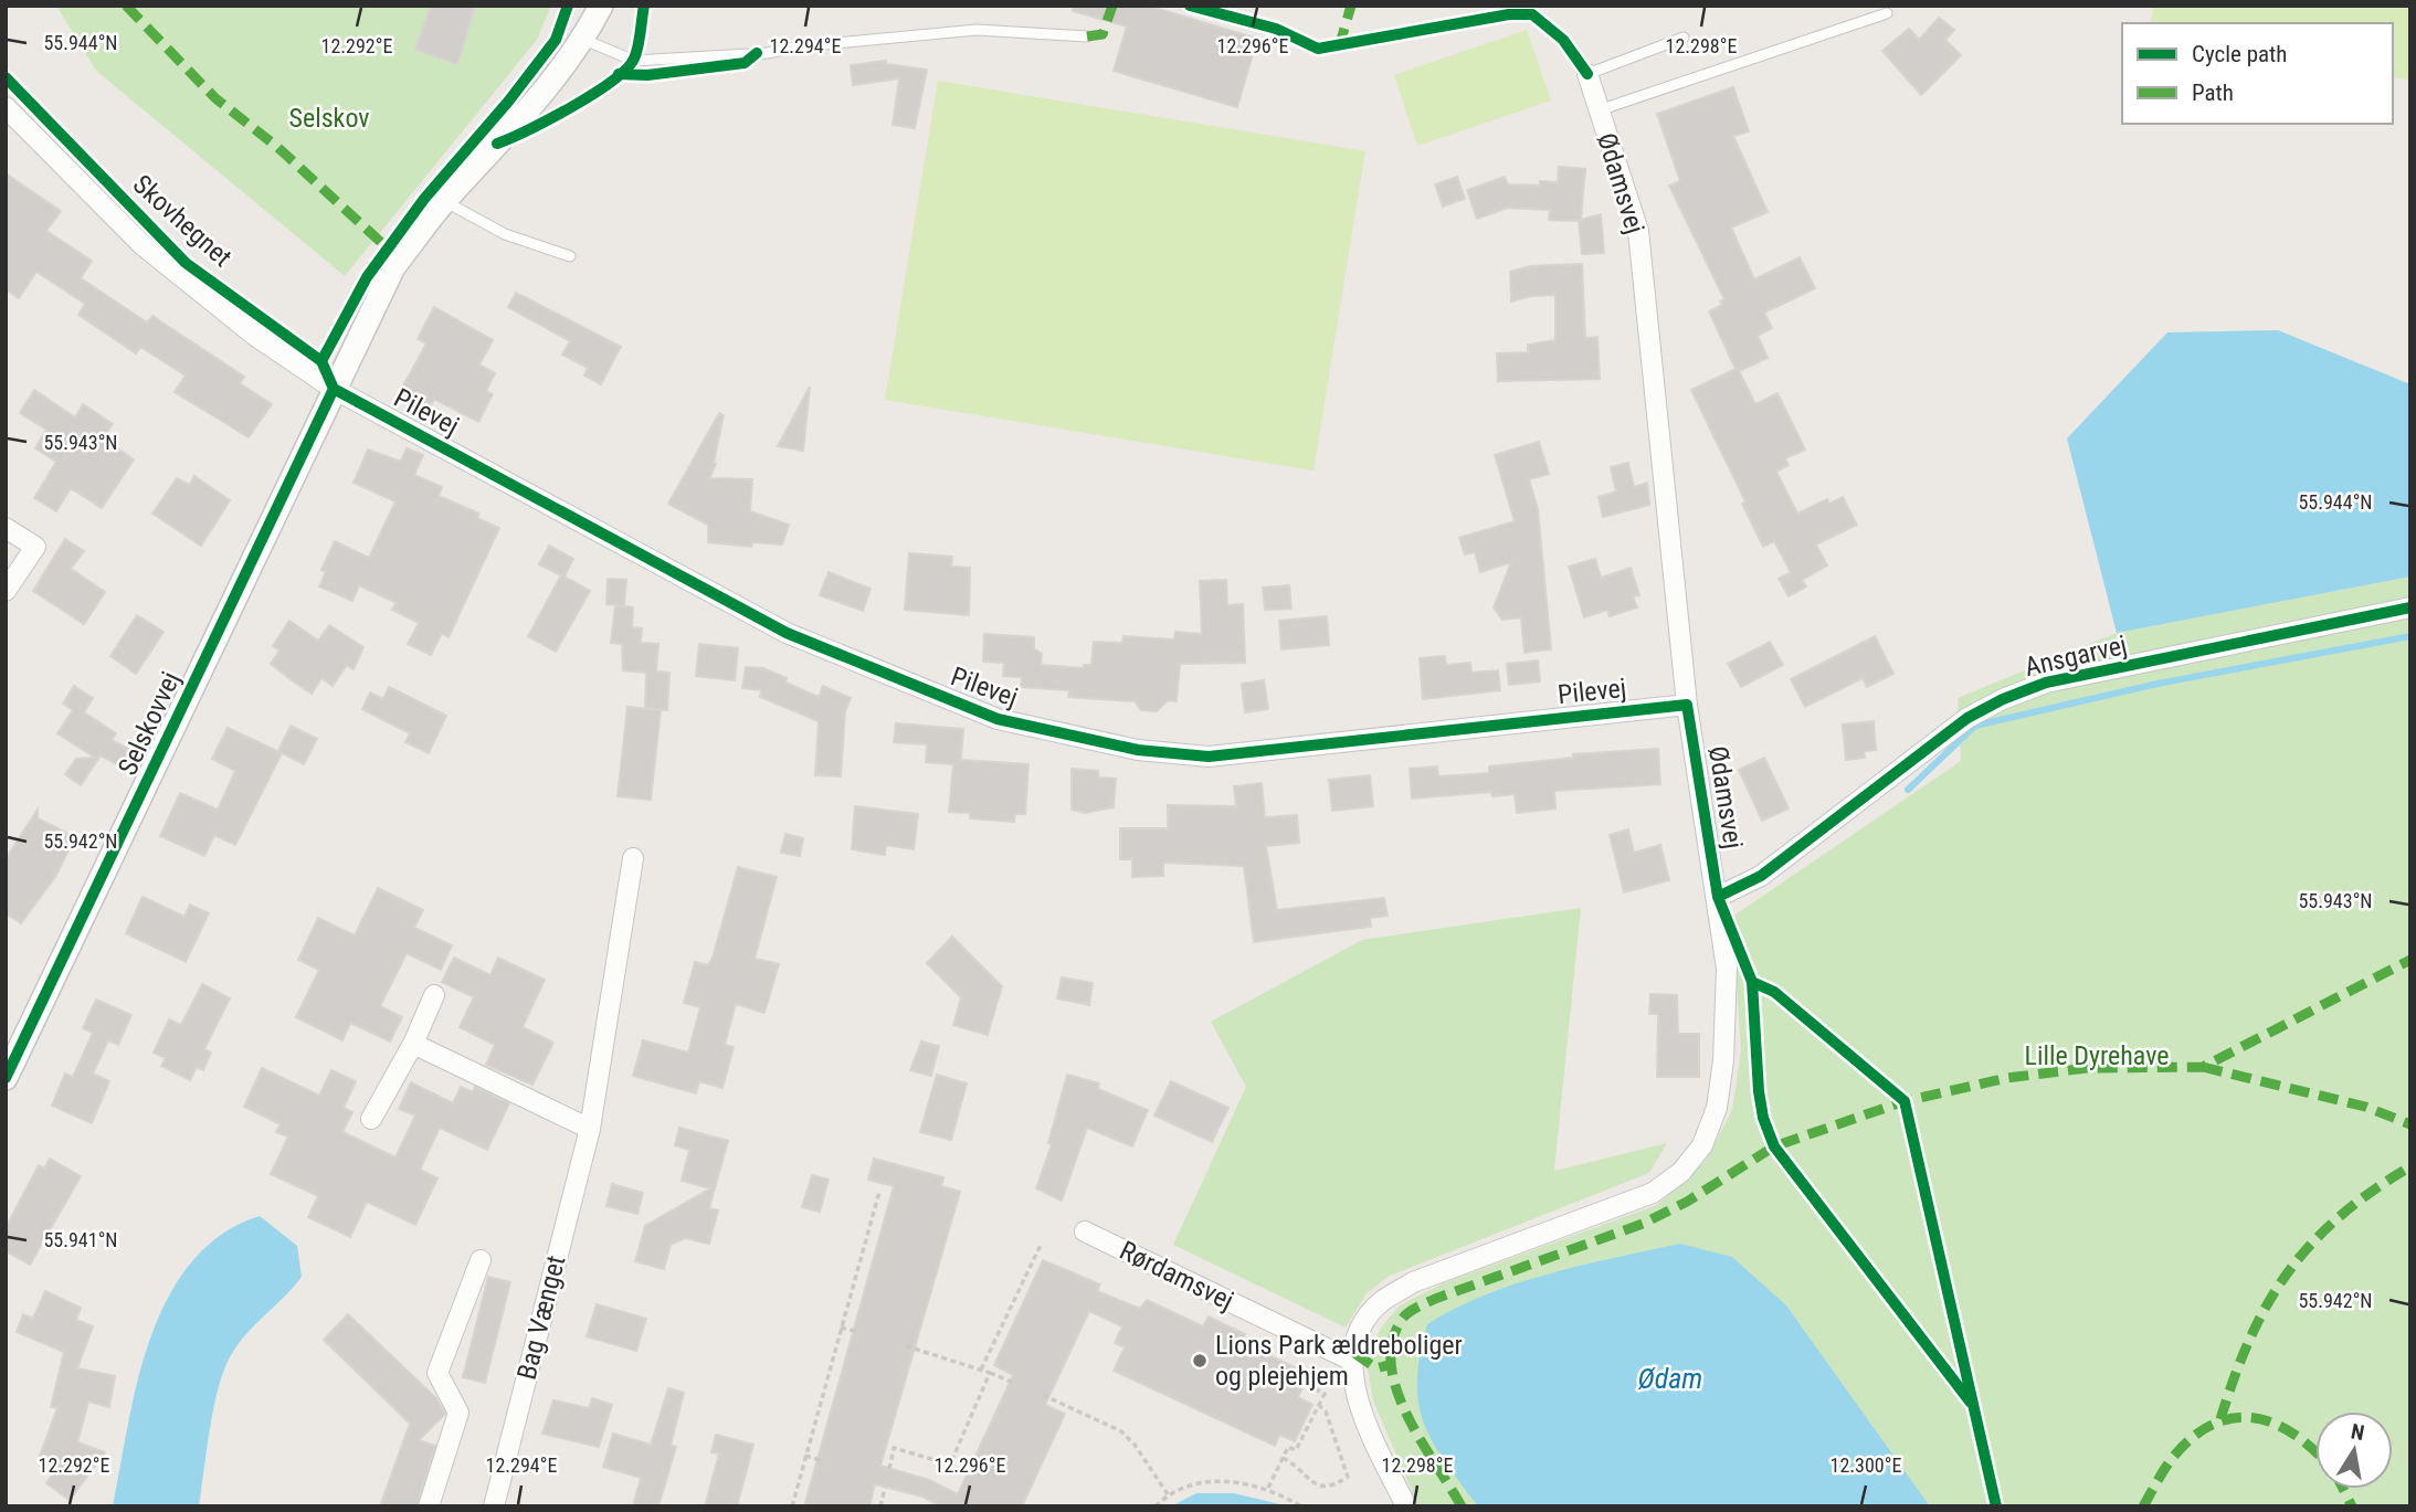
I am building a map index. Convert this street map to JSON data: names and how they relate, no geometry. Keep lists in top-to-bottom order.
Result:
{
  "streets": {
    "street": [
      "Ødamsvej",
      "Skovhegnet",
      "Pilevej",
      "Ansgarvej",
      "Selskovvej",
      "Rørdamsvej",
      "Bag Vænget"
    ]
  },
  "crossings": [
    ["Ødamsvej", "Pilevej"],
    ["Ødamsvej", "Ansgarvej"],
    ["Ødamsvej", "Rørdamsvej"],
    ["Skovhegnet", "Pilevej"],
    ["Skovhegnet", "Selskovvej"],
    ["Pilevej", "Selskovvej"]
  ],
  "water": ["Ødam"],
  "parks": ["Selskov", "Lille Dyrehave"],
  "places": ["Lions Park ældreboliger og plejehjem"],
  "legend": ["Cycle path", "Path"],
  "north": "top",
  "coordinates": [
    "55.944°N",
    "12.292°E",
    "12.294°E",
    "12.296°E",
    "12.298°E",
    "55.943°N",
    "55.942°N",
    "55.941°N",
    "12.300°E"
  ]
}
